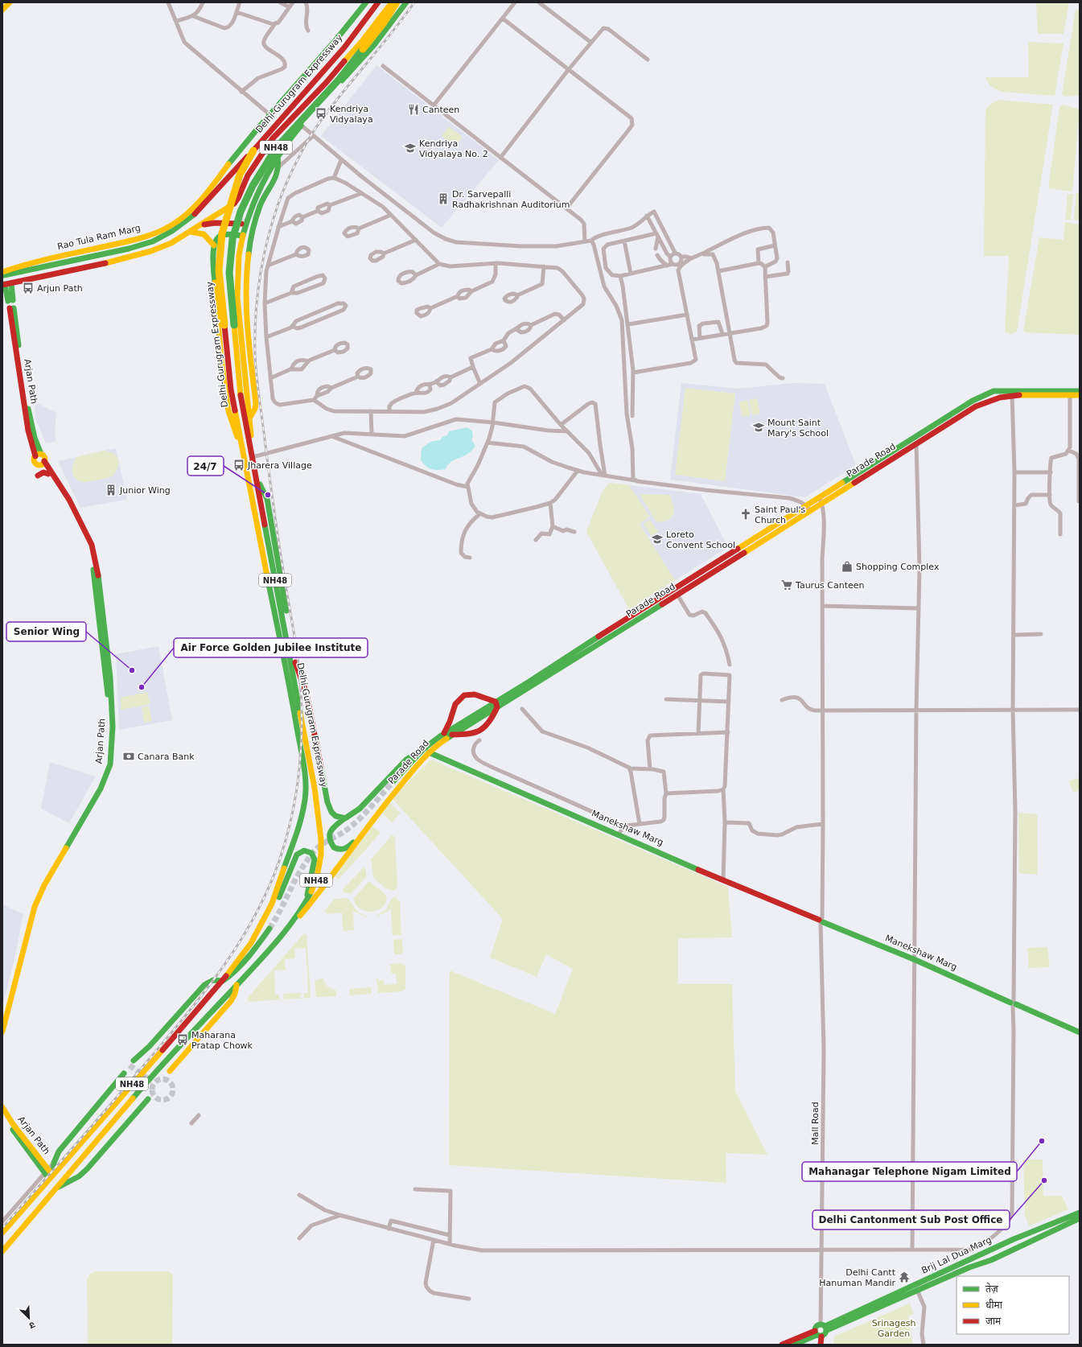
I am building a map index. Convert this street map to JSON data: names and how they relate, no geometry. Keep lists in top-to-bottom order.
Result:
{
  "streets": {
    "main road": [
      "Delhi-Gurugram Expressway",
      "NH48",
      "Rao Tula Ram Marg",
      "Arjan Path",
      "Parade Road",
      "Manekshaw Marg",
      "Brij Lal Dua Marg"
    ],
    "street": ["Mall Road"]
  },
  "crossings": [
    ["Delhi-Gurugram Expressway", "NH48"],
    ["NH48", "Arjan Path"],
    ["NH48", "Parade Road"],
    ["Parade Road", "Manekshaw Marg"],
    ["Parade Road", "Mall Road"],
    ["Manekshaw Marg", "Mall Road"],
    ["Mall Road", "Brij Lal Dua Marg"]
  ],
  "parks": ["Srinagesh Garden"],
  "places": {
    "restaurant": ["Canteen"],
    "bus stop": [
      "Kendriya Vidyalaya",
      "Arjun Path",
      "Jharera Village",
      "Maharana Pratap Chowk"
    ],
    "school or university": ["Kendriya Vidyalaya No. 2", "Mount Saint Mary's School", "Loreto Convent School"],
    "building": ["Dr. Sarvepalli Radhakrishnan Auditorium", "Junior Wing"],
    "other": [
      "24/7",
      "Senior Wing",
      "Air Force Golden Jubilee Institute",
      "Mahanagar Telephone Nigam Limited",
      "Delhi Cantonment Sub Post Office"
    ],
    "church": ["Saint Paul's Church"],
    "shop": ["Shopping Complex"],
    "supermarket": ["Taurus Canteen"],
    "bank": ["Canara Bank"],
    "temple": ["Delhi Cantt Hanuman Mandir"]
  },
  "legend": ["तेज़", "धीमा", "जाम"],
  "north": "bottom right"
}
